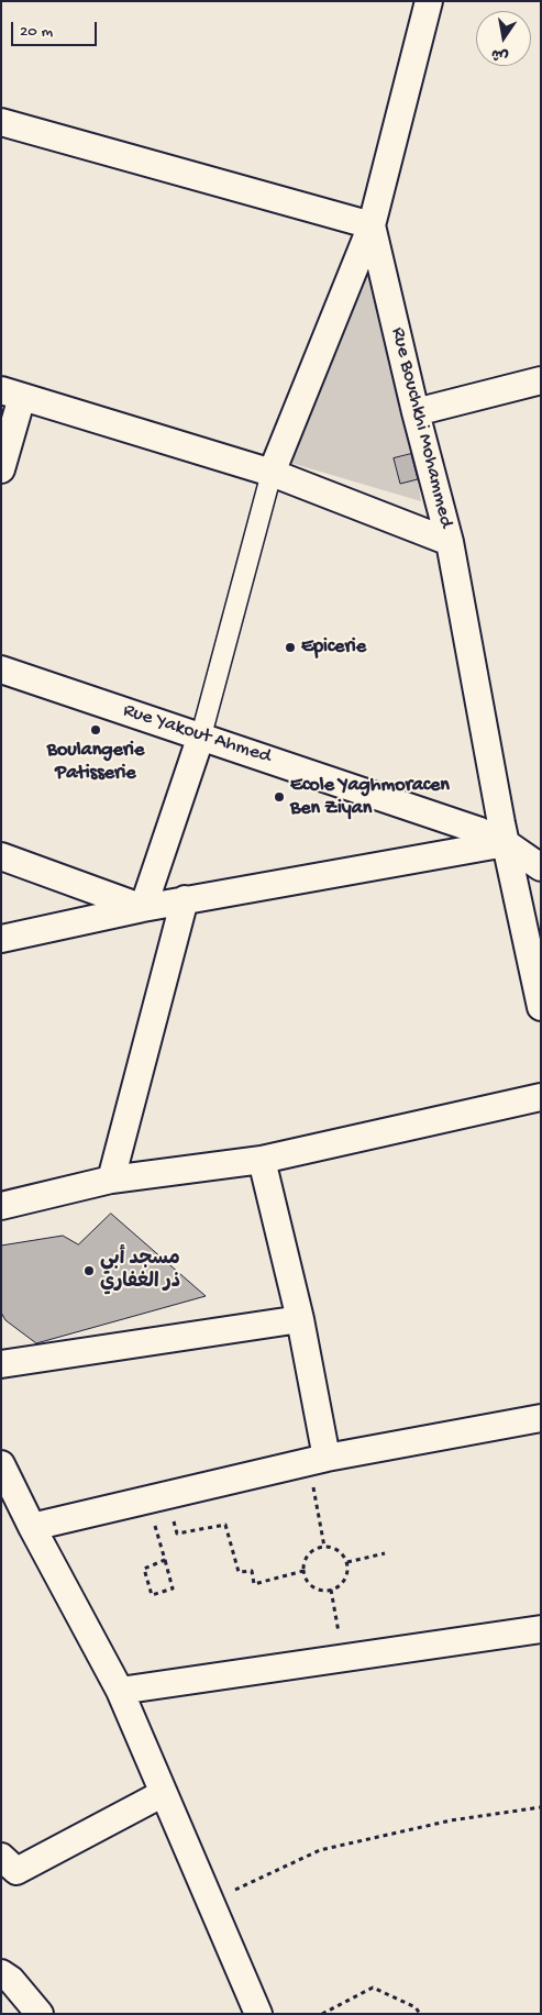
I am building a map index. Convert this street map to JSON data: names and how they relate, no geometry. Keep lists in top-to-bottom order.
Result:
{
  "streets": {
    "street": ["Rue Bouchkhi Mohammed", "Rue Yakout Ahmed"]
  },
  "crossings": [
    ["Rue Bouchkhi Mohammed", "Rue Yakout Ahmed"]
  ],
  "places": [
    "Epicerie",
    "Boulangerie Patisserie",
    "Ecole Yaghmoracen Ben Ziyan",
    "مسجد أبي ذر الغفاري"
  ],
  "scale_bar": "20 m",
  "north": "bottom"
}
